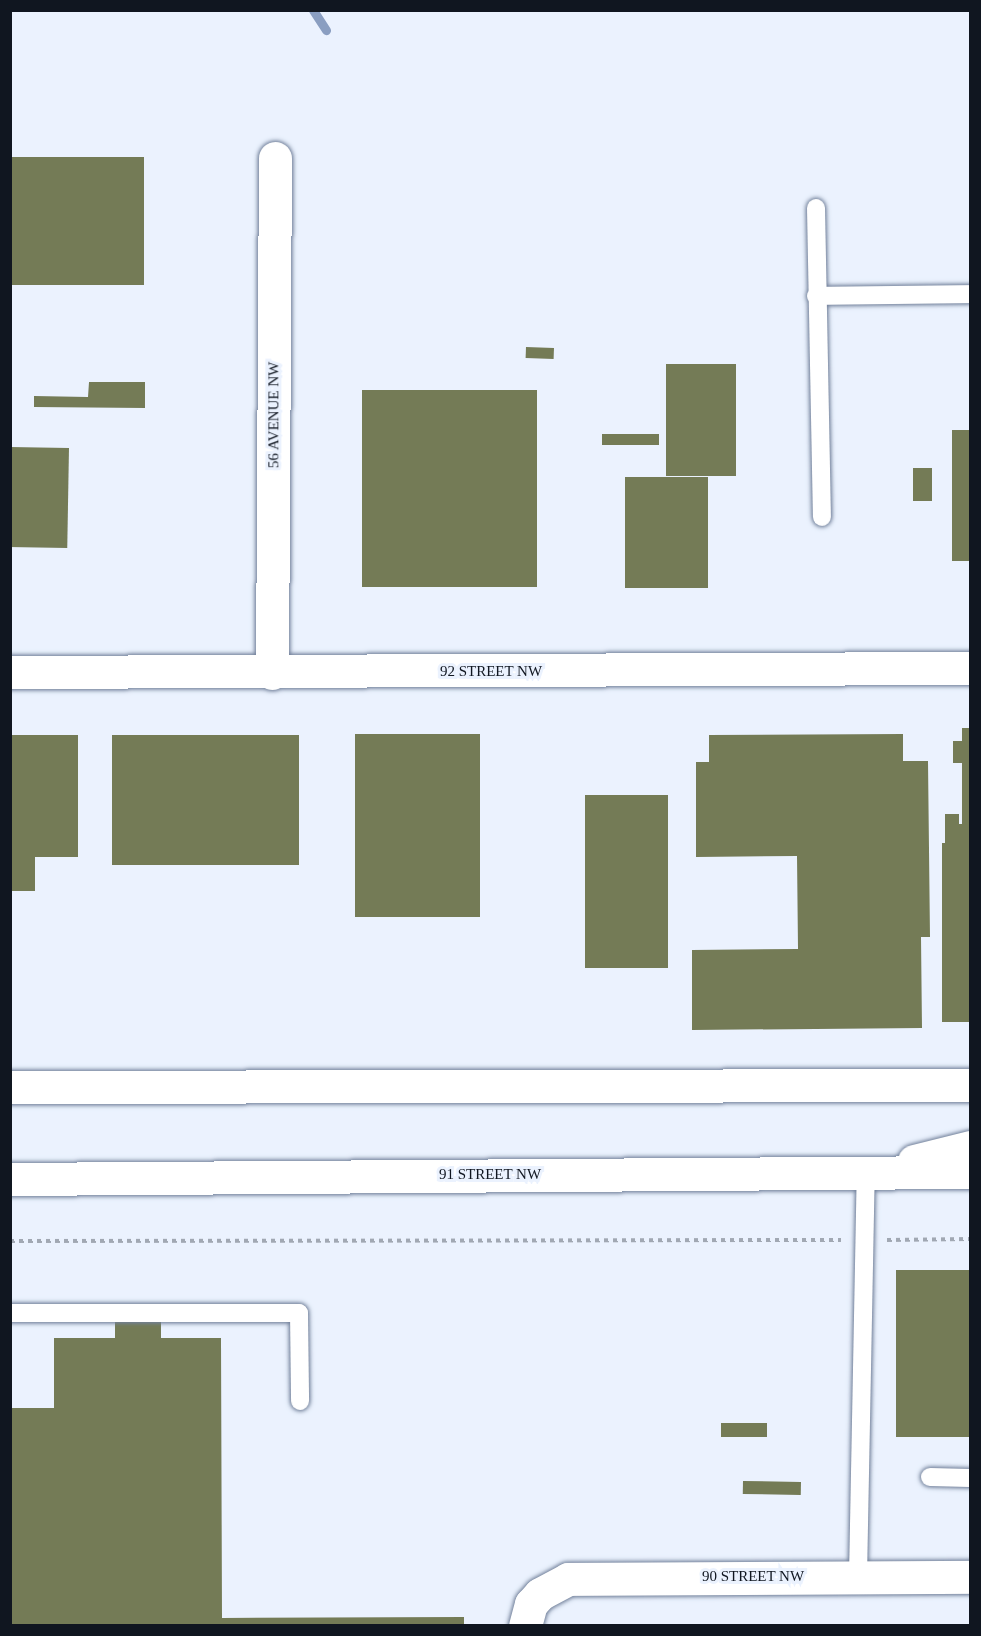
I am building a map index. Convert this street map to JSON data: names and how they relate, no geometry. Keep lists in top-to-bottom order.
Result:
{
  "streets": {
    "main road": [
      "56 AVENUE NW",
      "92 STREET NW",
      "91 STREET NW",
      "90 STREET NW"
    ]
  },
  "crossings": [
    ["56 AVENUE NW", "92 STREET NW"]
  ]
}
